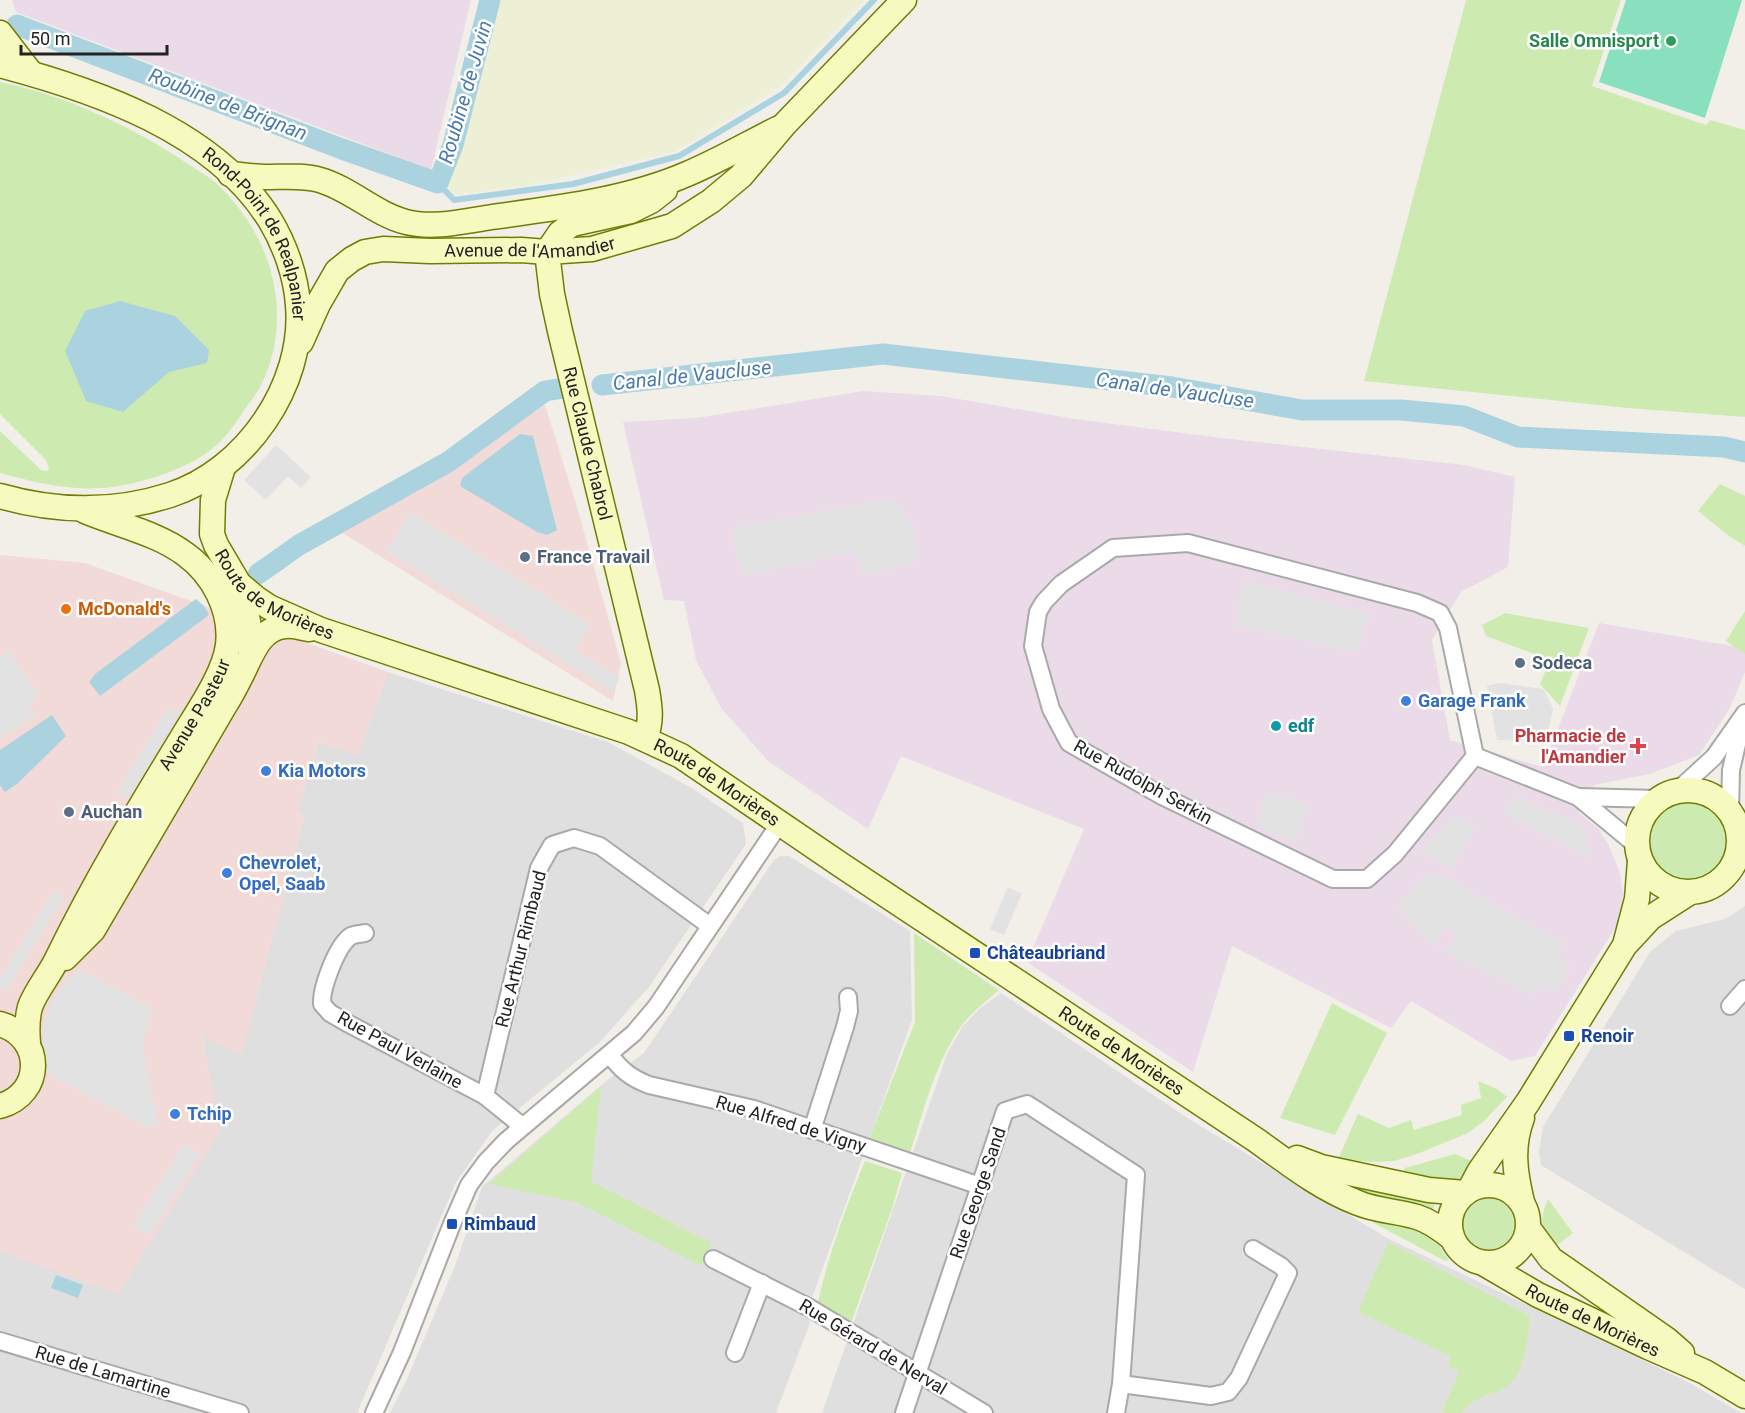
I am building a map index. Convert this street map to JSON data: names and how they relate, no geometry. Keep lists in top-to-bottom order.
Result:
{
  "streets": {
    "main road": [
      "Rond-Point de Realpanier",
      "Avenue de l'Amandier",
      "Rue Claude Chabrol",
      "Route de Morières",
      "Avenue Pasteur"
    ],
    "street": [
      "Rue Rudolph Serkin",
      "Rue Arthur Rimbaud",
      "Rue Paul Verlaine",
      "Rue Alfred de Vigny",
      "Rue George Sand",
      "Rue Gérard de Nerval",
      "Rue de Lamartine"
    ]
  },
  "crossings": [
    ["Rond-Point de Realpanier", "Avenue de l'Amandier"],
    ["Rond-Point de Realpanier", "Route de Morières"],
    ["Rond-Point de Realpanier", "Avenue Pasteur"],
    ["Avenue de l'Amandier", "Rue Claude Chabrol"],
    ["Rue Claude Chabrol", "Route de Morières"],
    ["Route de Morières", "Avenue Pasteur"],
    ["Rue Arthur Rimbaud", "Rue Paul Verlaine"],
    ["Rue Alfred de Vigny", "Rue George Sand"],
    ["Rue George Sand", "Rue Gérard de Nerval"]
  ],
  "water": ["Roubine de Juvin", "Roubine de Brignan", "Canal de Vaucluse"],
  "places": {
    "other": [
      "Salle Omnisport",
      "France Travail",
      "McDonald's",
      "Sodeca",
      "Garage Frank",
      "edf",
      "Kia Motors",
      "Auchan",
      "Chevrolet, Opel, Saab",
      "Tchip"
    ],
    "health": ["Pharmacie de l'Amandier"],
    "transit": ["Châteaubriand", "Renoir", "Rimbaud"]
  },
  "scale_bar": "50 m"
}
